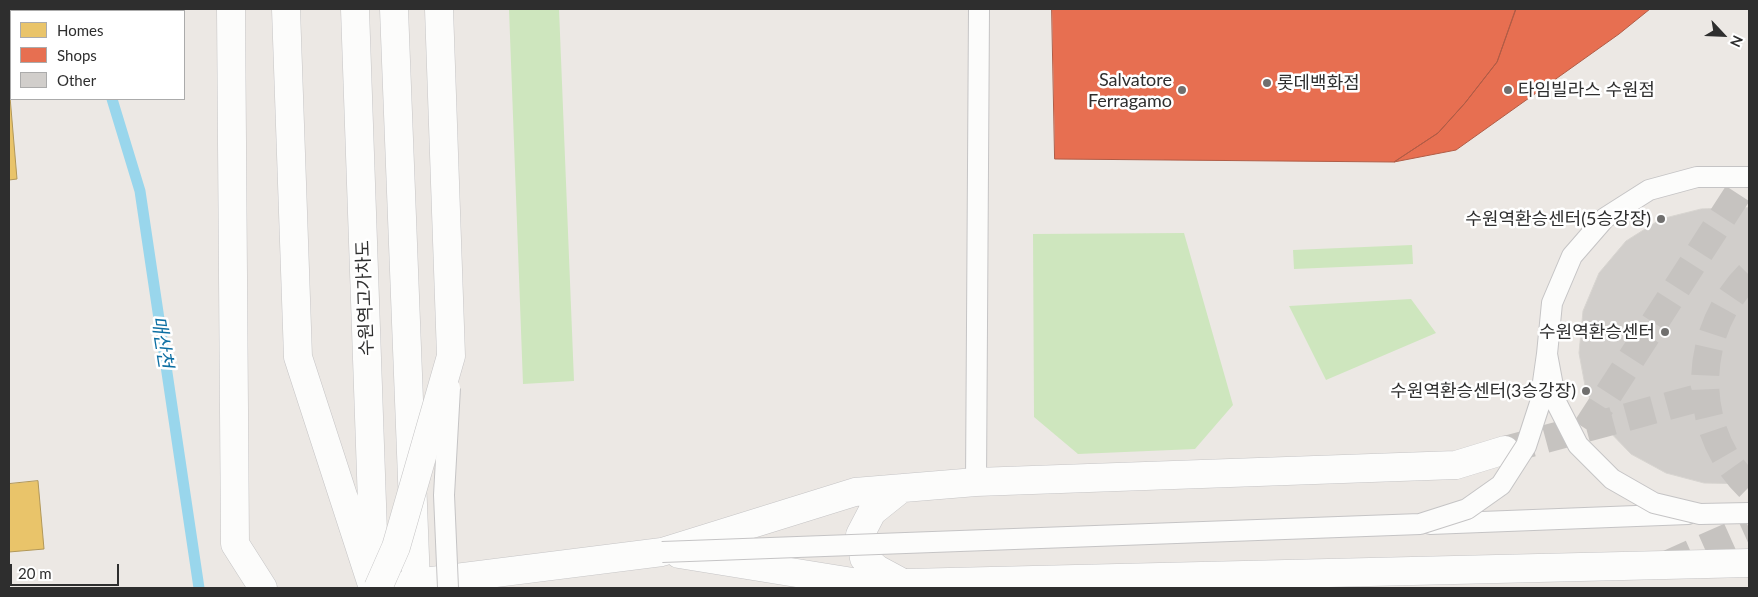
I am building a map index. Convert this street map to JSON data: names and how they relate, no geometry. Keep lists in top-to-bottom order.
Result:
{
  "streets": {
    "main road": ["수원역고가차도"]
  },
  "water": ["매산천"],
  "places": [
    "롯데백화점",
    "Salvatore Ferragamo",
    "타임빌라스 수원점",
    "수원역환승센터(5승강장)",
    "수원역환승센터",
    "수원역환승센터(3승강장)"
  ],
  "legend": ["Homes", "Shops", "Other"],
  "scale_bar": "20 m",
  "north": "bottom right"
}
